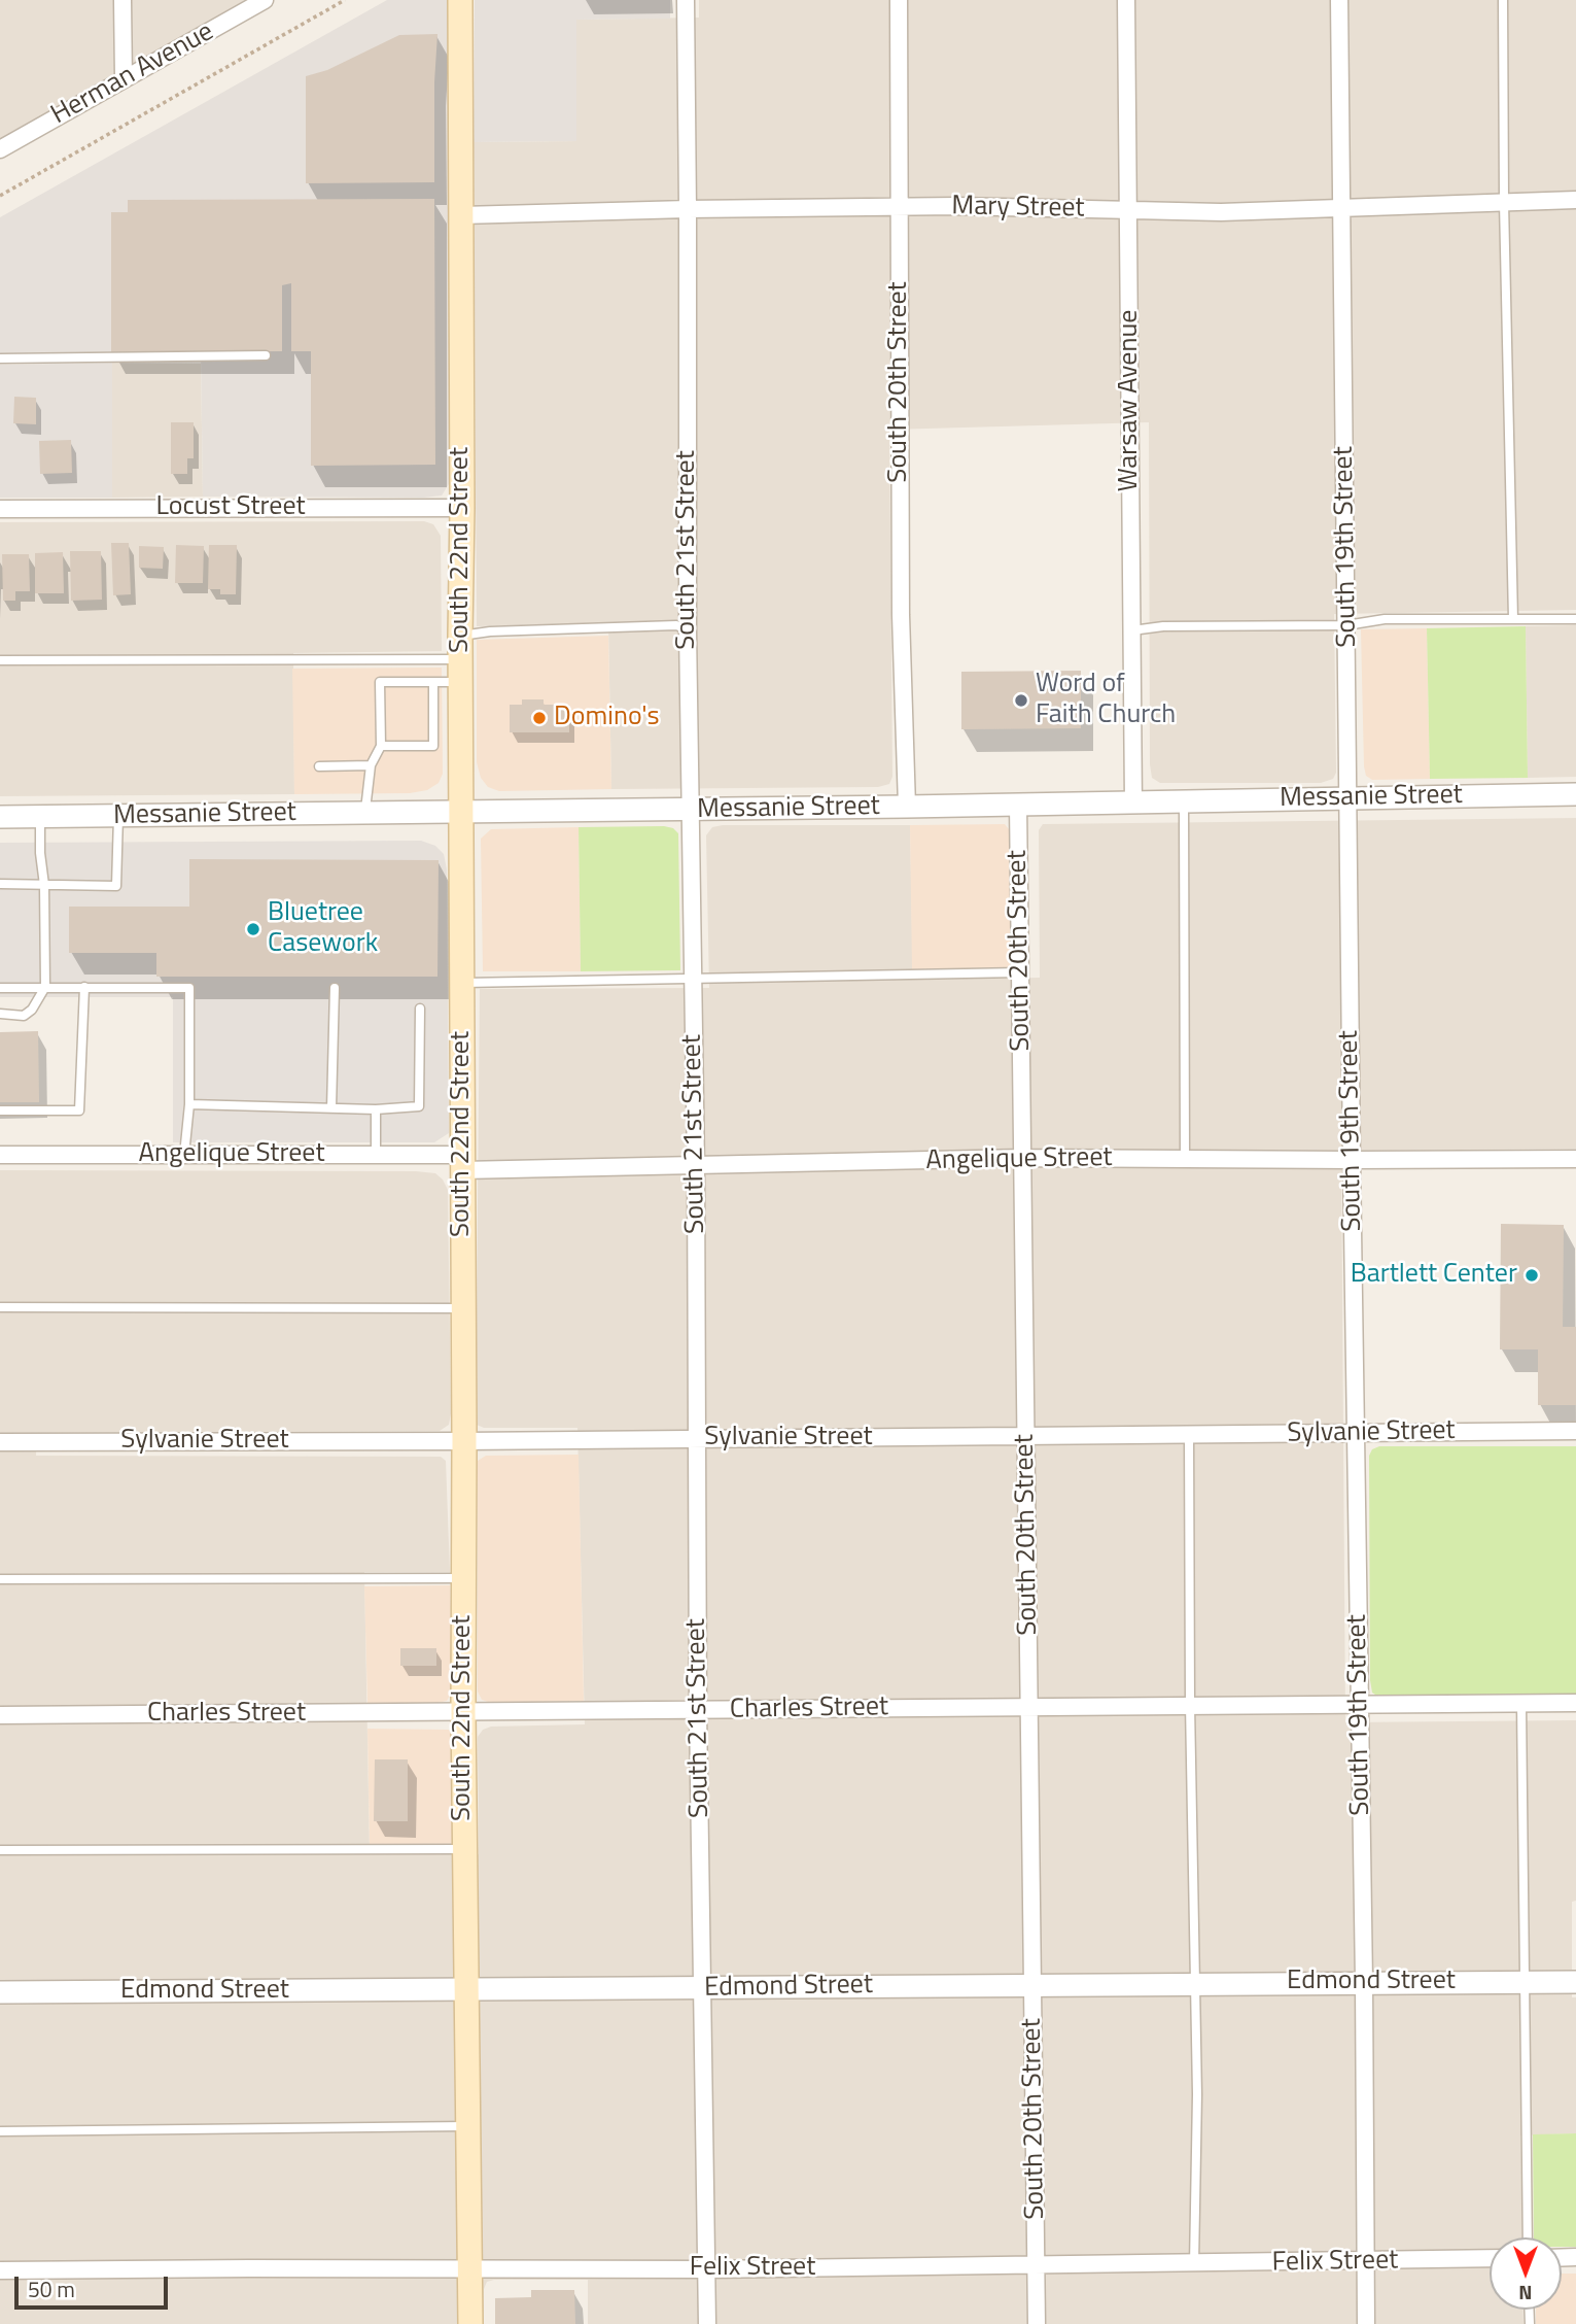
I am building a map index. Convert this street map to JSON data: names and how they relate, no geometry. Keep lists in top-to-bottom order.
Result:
{
  "streets": {
    "main road": ["South 22nd Street"],
    "street": [
      "Herman Avenue",
      "Mary Street",
      "South 20th Street",
      "Warsaw Avenue",
      "Locust Street",
      "South 19th Street",
      "South 21st Street",
      "Messanie Street",
      "Angelique Street",
      "Sylvanie Street",
      "Charles Street",
      "Edmond Street",
      "Felix Street"
    ]
  },
  "crossings": [
    ["Mary Street", "South 20th Street"],
    ["Mary Street", "Warsaw Avenue"],
    ["Mary Street", "South 19th Street"],
    ["Mary Street", "South 22nd Street"],
    ["Mary Street", "South 21st Street"],
    ["South 20th Street", "Messanie Street"],
    ["South 20th Street", "Angelique Street"],
    ["South 20th Street", "Sylvanie Street"],
    ["South 20th Street", "Charles Street"],
    ["South 20th Street", "Edmond Street"],
    ["South 20th Street", "Felix Street"],
    ["Warsaw Avenue", "Messanie Street"],
    ["Locust Street", "South 22nd Street"],
    ["South 19th Street", "Messanie Street"],
    ["South 19th Street", "Angelique Street"],
    ["South 19th Street", "Sylvanie Street"],
    ["South 19th Street", "Charles Street"],
    ["South 19th Street", "Edmond Street"],
    ["South 19th Street", "Felix Street"],
    ["South 22nd Street", "Messanie Street"],
    ["South 22nd Street", "Angelique Street"],
    ["South 22nd Street", "Sylvanie Street"],
    ["South 22nd Street", "Charles Street"],
    ["South 22nd Street", "Edmond Street"],
    ["South 22nd Street", "Felix Street"],
    ["South 21st Street", "Messanie Street"],
    ["South 21st Street", "Angelique Street"],
    ["South 21st Street", "Sylvanie Street"],
    ["South 21st Street", "Charles Street"],
    ["South 21st Street", "Edmond Street"],
    ["South 21st Street", "Felix Street"]
  ],
  "places": [
    "Word of Faith Church",
    "Domino's",
    "Bluetree Casework",
    "Bartlett Center"
  ],
  "scale_bar": "50 m",
  "north": "bottom"
}
